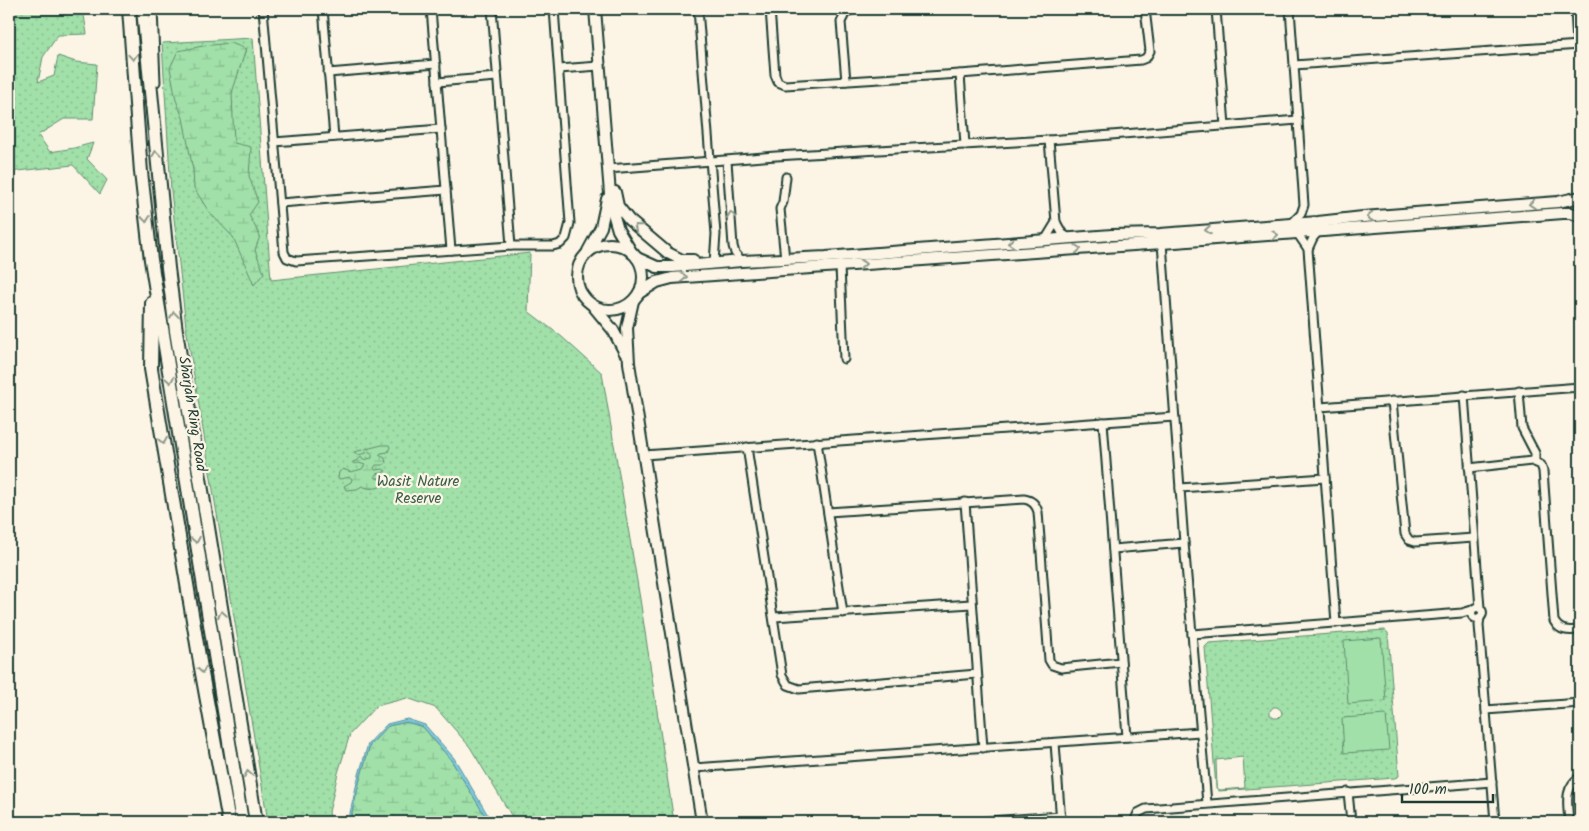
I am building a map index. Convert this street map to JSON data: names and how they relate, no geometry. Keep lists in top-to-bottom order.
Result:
{
  "streets": {
    "highway": ["Sharjah Ring Road"]
  },
  "parks": ["Wasit Nature Reserve"],
  "scale_bar": "100 m"
}
